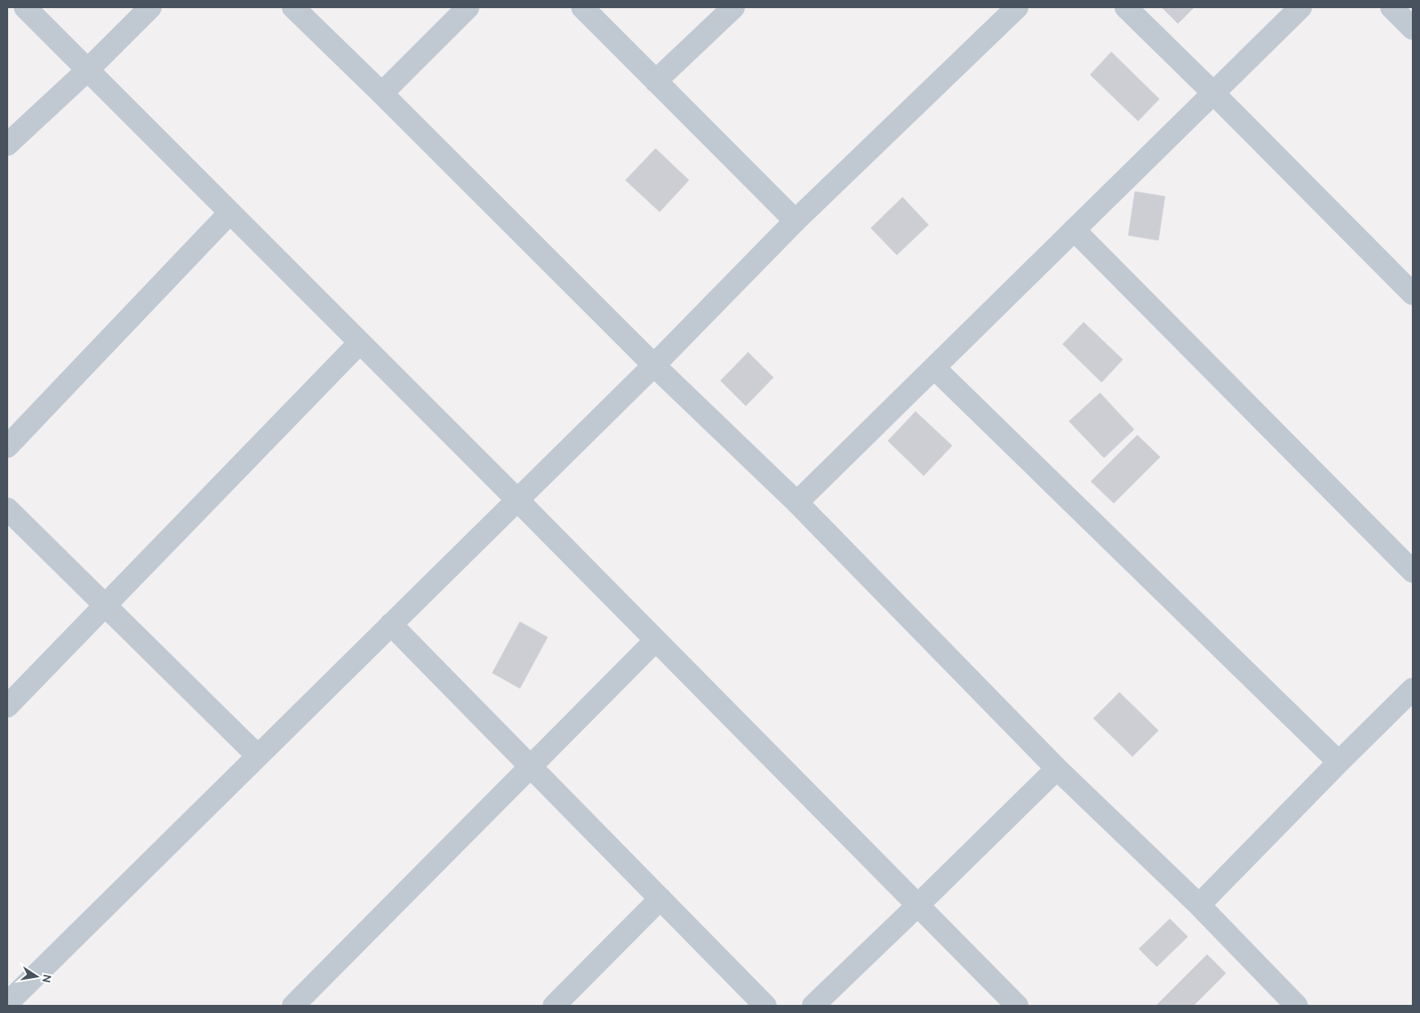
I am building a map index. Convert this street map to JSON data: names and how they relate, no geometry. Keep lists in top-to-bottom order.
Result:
{
  "north": "right"
}
